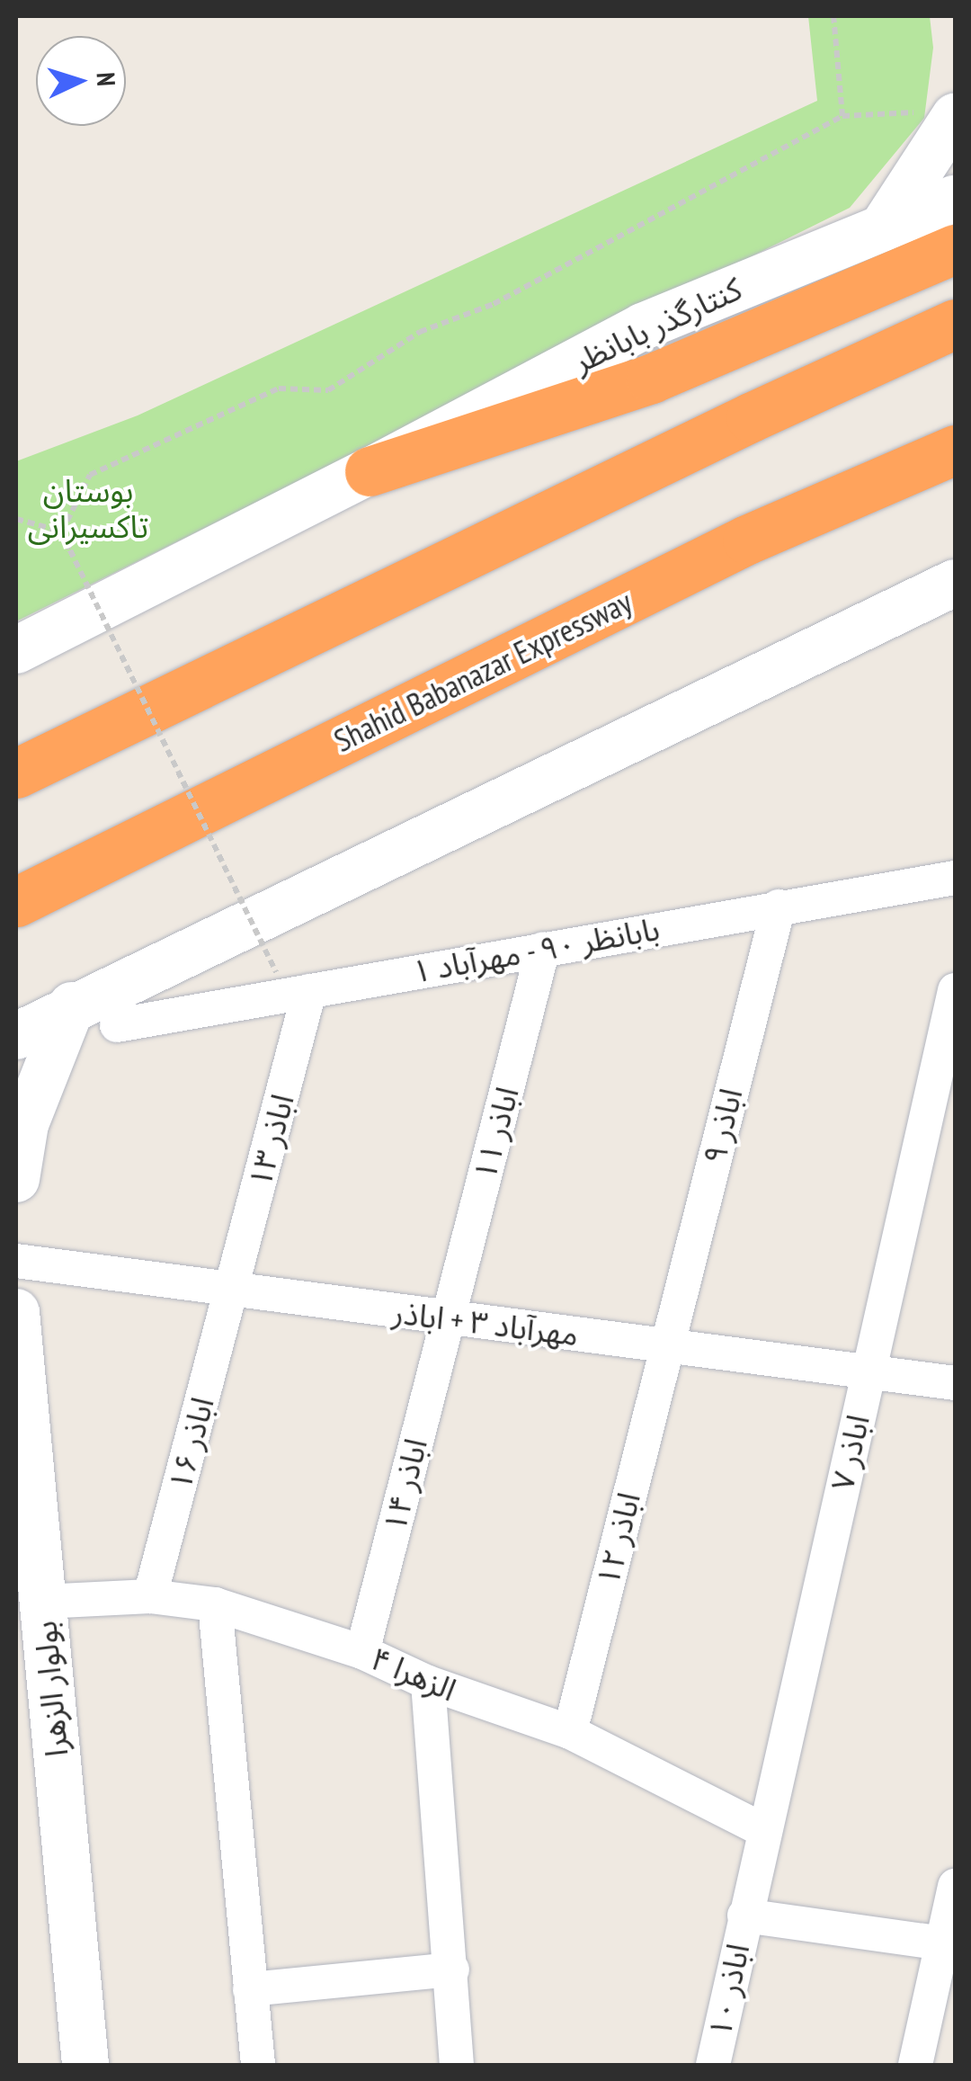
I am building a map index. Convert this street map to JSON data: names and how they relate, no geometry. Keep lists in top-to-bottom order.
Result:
{
  "streets": {
    "highway": ["Shahid Babanazar Expressway"],
    "main road": ["کنتارگذر بابانظر", "بولوار الزهرا"],
    "street": [
      "بابانظر ۹۰ - مهرآباد ۱",
      "اباذر ۹",
      "اباذر ۱۱",
      "اباذر ۱۳",
      "مهرآباد ۳ + اباذر",
      "اباذر ۱۶",
      "اباذر ۷",
      "اباذر ۱۴",
      "اباذر ۱۲",
      "الزهرا ۴",
      "اباذر ۱۰"
    ]
  },
  "crossings": [
    ["بابانظر ۹۰ - مهرآباد ۱", "اباذر ۹"],
    ["بابانظر ۹۰ - مهرآباد ۱", "اباذر ۱۱"],
    ["بابانظر ۹۰ - مهرآباد ۱", "اباذر ۱۳"],
    ["اباذر ۹", "مهرآباد ۳ + اباذر"],
    ["اباذر ۹", "اباذر ۱۲"],
    ["اباذر ۱۱", "مهرآباد ۳ + اباذر"],
    ["اباذر ۱۱", "اباذر ۱۴"],
    ["اباذر ۱۳", "مهرآباد ۳ + اباذر"],
    ["اباذر ۱۳", "اباذر ۱۶"],
    ["مهرآباد ۳ + اباذر", "اباذر ۱۶"],
    ["مهرآباد ۳ + اباذر", "اباذر ۷"],
    ["مهرآباد ۳ + اباذر", "اباذر ۱۴"],
    ["مهرآباد ۳ + اباذر", "اباذر ۱۲"],
    ["اباذر ۱۶", "الزهرا ۴"],
    ["اباذر ۷", "الزهرا ۴"],
    ["اباذر ۷", "اباذر ۱۰"],
    ["اباذر ۱۴", "الزهرا ۴"],
    ["اباذر ۱۲", "الزهرا ۴"],
    ["الزهرا ۴", "بولوار الزهرا"]
  ],
  "parks": ["بوستان تاکسیرانی"],
  "north": "right"
}
